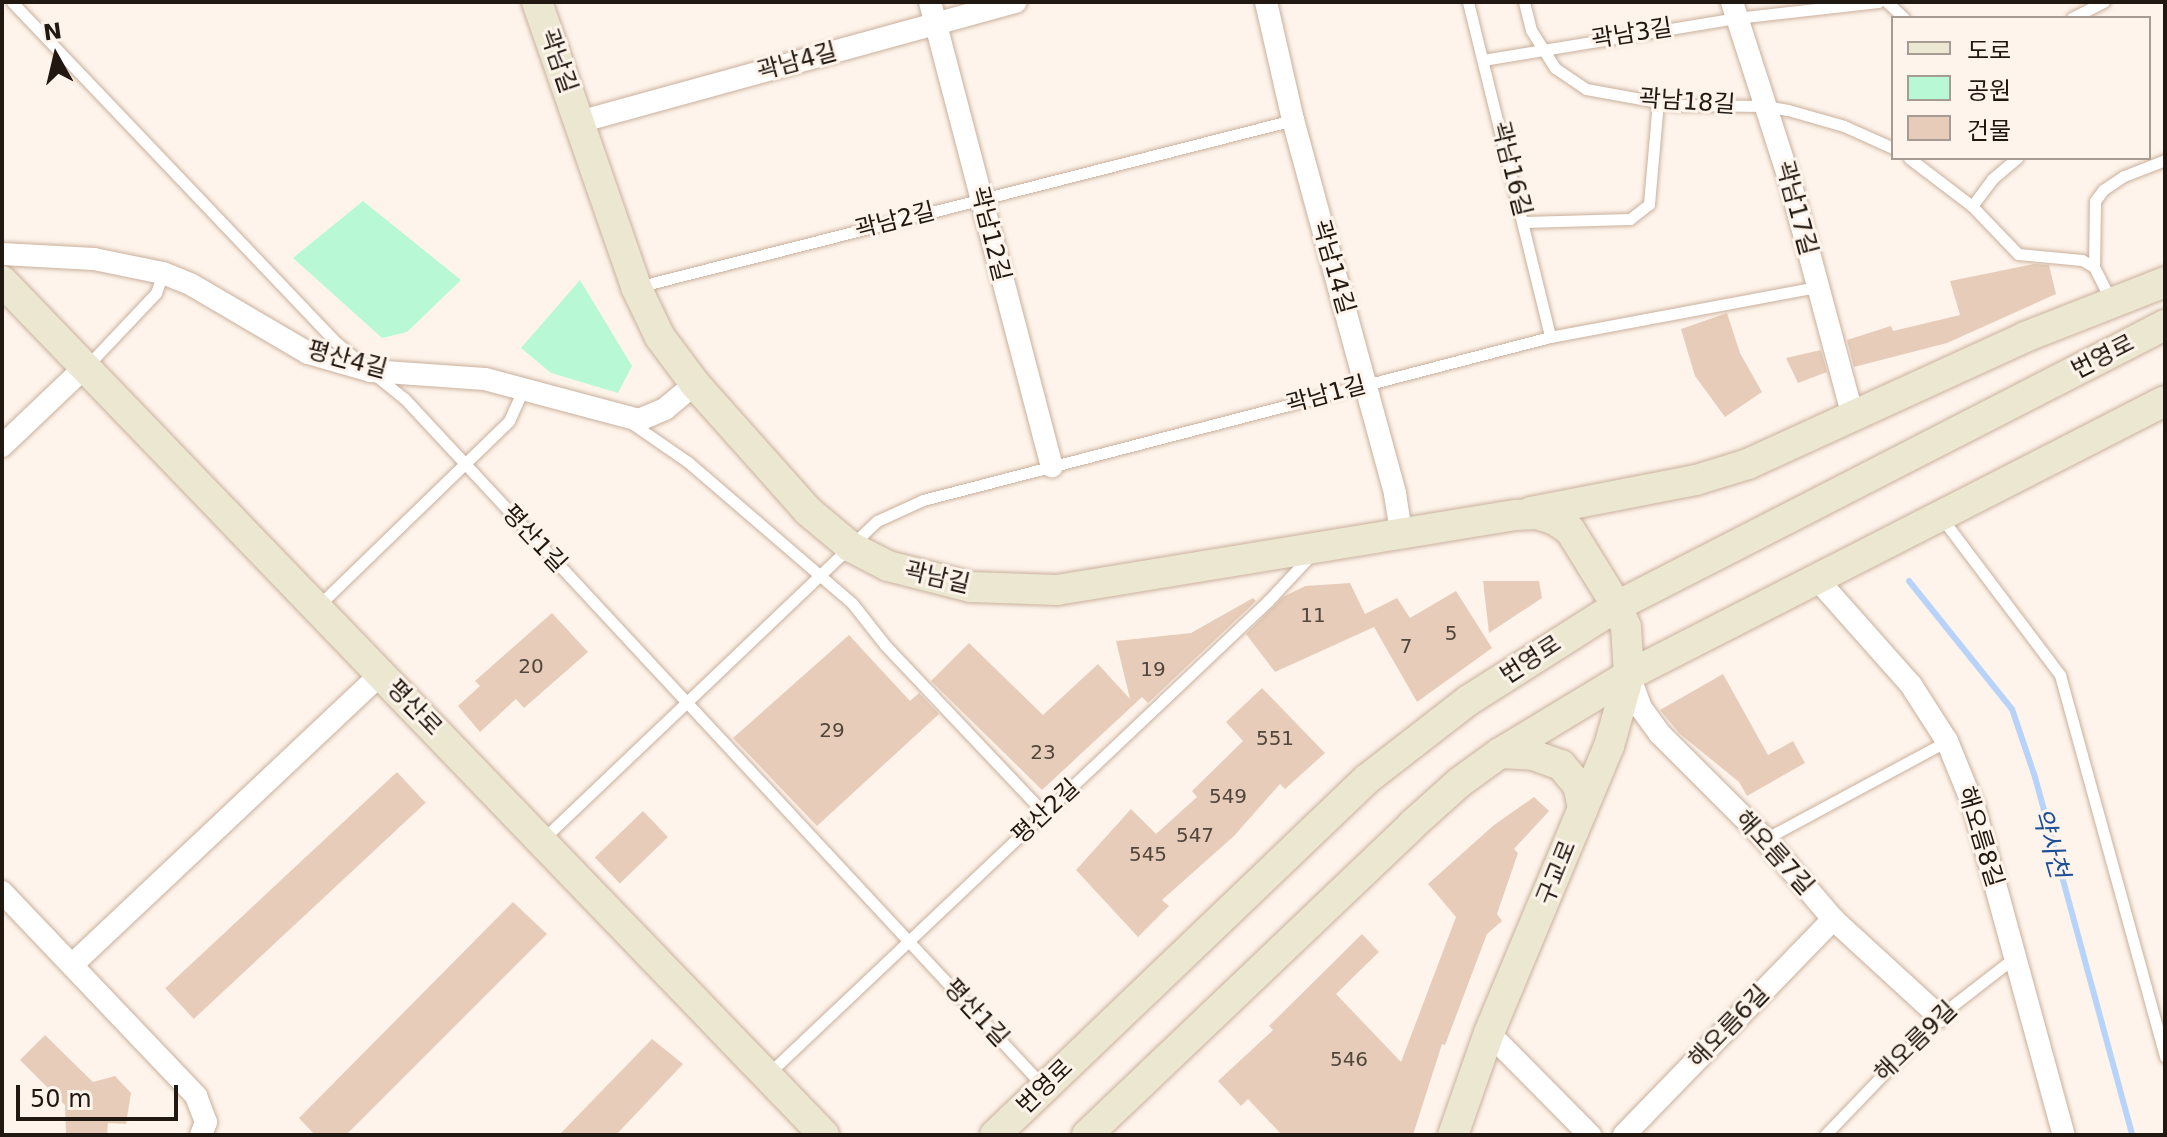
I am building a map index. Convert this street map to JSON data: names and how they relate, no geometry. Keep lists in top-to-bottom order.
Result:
{
  "streets": {
    "main road": [
      "곽남길",
      "번영로",
      "평산로",
      "구교로"
    ],
    "street": [
      "곽남4길",
      "곽남17길",
      "곽남12길",
      "곽남14길",
      "평산4길",
      "해오름8길",
      "해오름7길",
      "해오름6길"
    ],
    "lane": [
      "곽남3길",
      "곽남18길",
      "곽남16길",
      "곽남2길",
      "곽남1길",
      "평산1길",
      "평산2길",
      "해오름9길"
    ]
  },
  "crossings": [
    ["곽남3길", "곽남18길"],
    ["곽남3길", "곽남16길"],
    ["곽남3길", "곽남17길"],
    ["곽남길", "곽남4길"],
    ["곽남길", "곽남2길"],
    ["곽남길", "곽남14길"],
    ["곽남길", "번영로"],
    ["곽남길", "평산4길"],
    ["곽남길", "곽남1길"],
    ["곽남길", "평산2길"],
    ["곽남길", "구교로"],
    ["곽남4길", "곽남12길"],
    ["곽남18길", "곽남17길"],
    ["곽남16길", "곽남1길"],
    ["곽남17길", "곽남1길"],
    ["곽남2길", "곽남12길"],
    ["곽남2길", "곽남14길"],
    ["곽남12길", "곽남1길"],
    ["곽남14길", "곽남1길"],
    ["번영로", "평산1길"],
    ["번영로", "구교로"],
    ["평산4길", "평산1길"],
    ["곽남1길", "평산1길"],
    ["곽남1길", "평산로"],
    ["평산1길", "평산2길"],
    ["평산로", "평산2길"],
    ["해오름8길", "해오름9길"],
    ["해오름7길", "구교로"],
    ["해오름7길", "해오름6길"],
    ["해오름7길", "해오름9길"]
  ],
  "water": ["약사천"],
  "house_numbers": [
    "11",
    "5",
    "7",
    "20",
    "19",
    "29",
    "551",
    "23",
    "549",
    "547",
    "545",
    "546"
  ],
  "legend": ["도로", "공원", "건물"],
  "scale_bar": "50 m",
  "north": "top"
}
